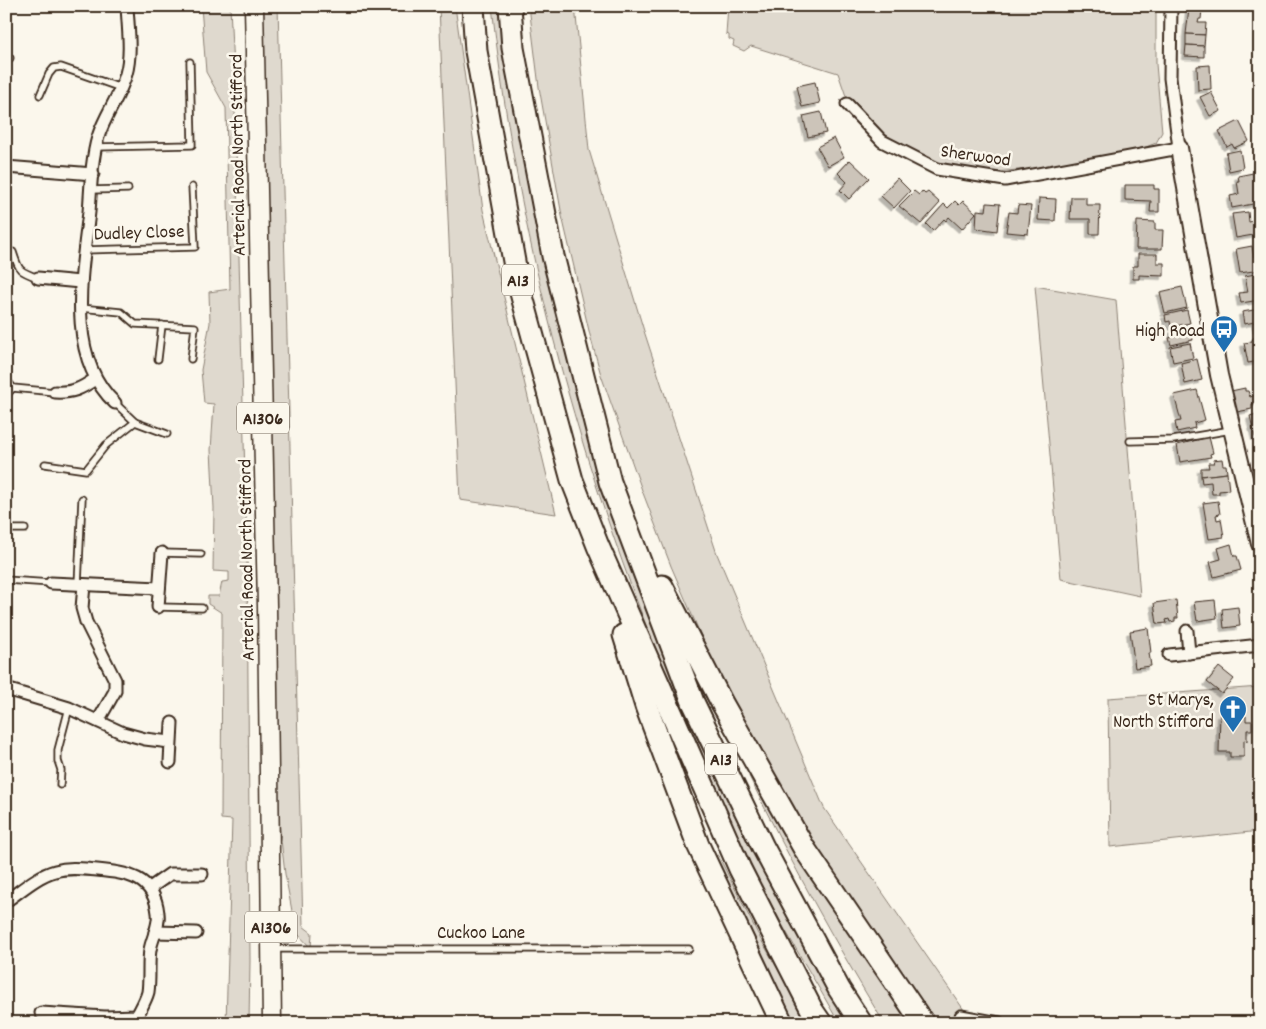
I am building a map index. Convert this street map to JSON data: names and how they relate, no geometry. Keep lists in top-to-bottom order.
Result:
{
  "streets": {
    "highway": ["A13"],
    "main road": ["Arterial Road North Stifford", "A1306"],
    "street": ["Sherwood", "Dudley Close"],
    "lane": ["Cuckoo Lane"]
  },
  "crossings": [
    ["Arterial Road North Stifford", "Cuckoo Lane"]
  ],
  "places": {
    "bus stop": ["High Road"],
    "church": ["St Marys, North Stifford"]
  }
}
